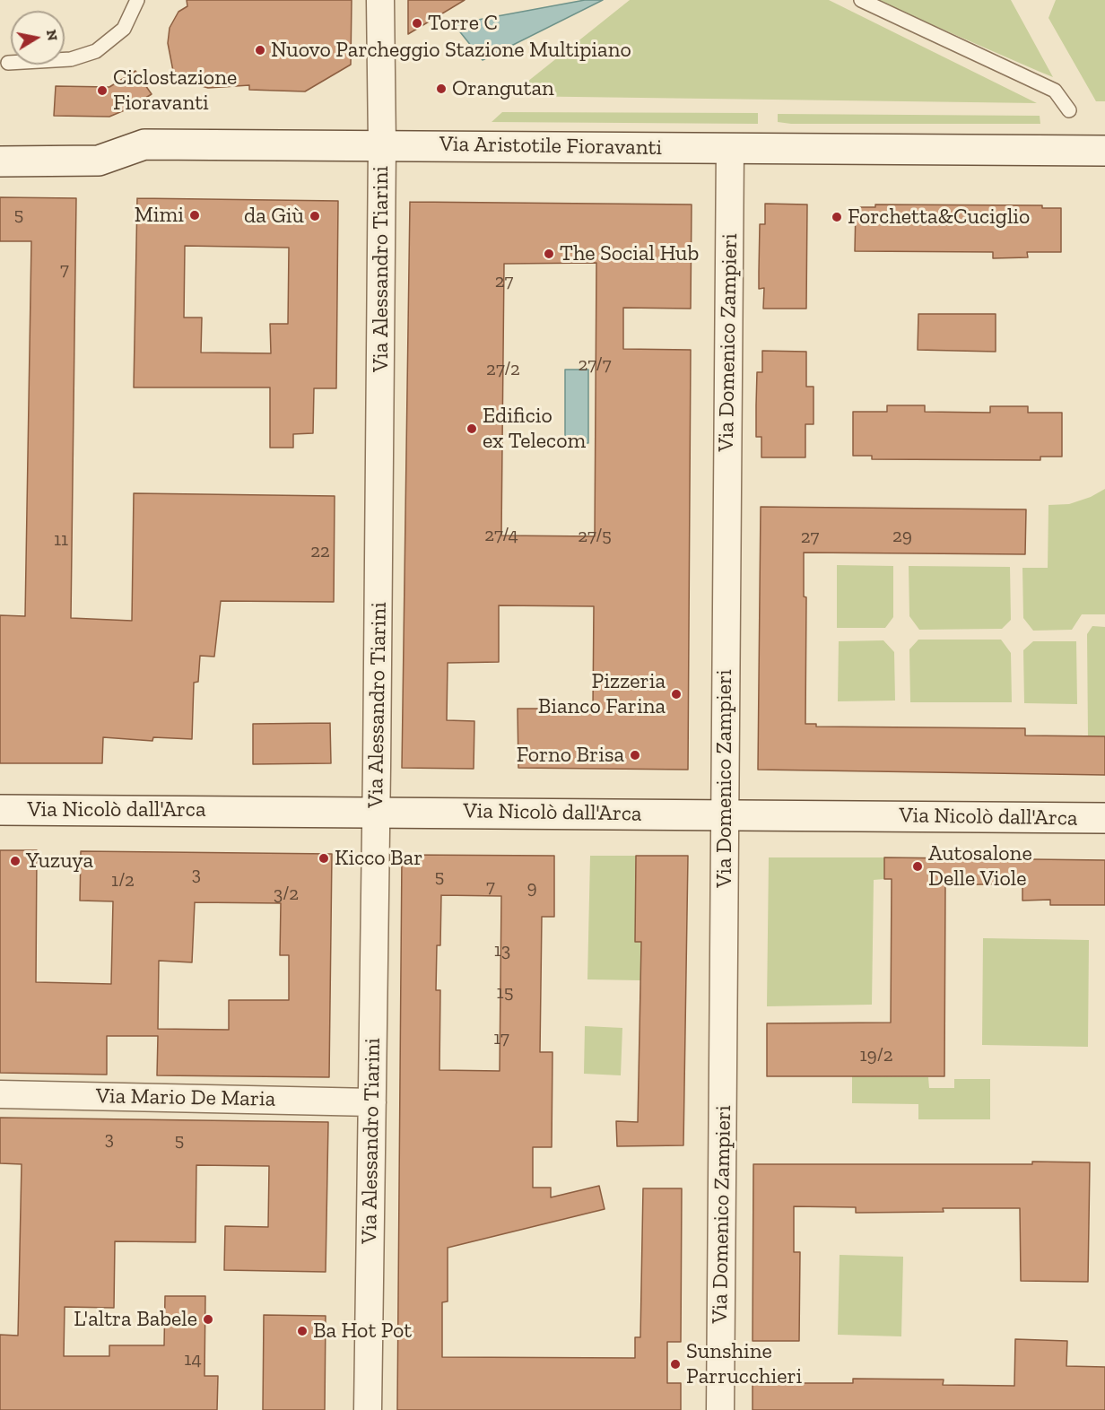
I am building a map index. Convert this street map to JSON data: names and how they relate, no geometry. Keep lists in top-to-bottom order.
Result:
{
  "streets": {
    "street": [
      "Via Aristotile Fioravanti",
      "Via Alessandro Tiarini",
      "Via Domenico Zampieri",
      "Via Nicolò dall'Arca",
      "Via Mario De Maria"
    ]
  },
  "crossings": [
    ["Via Aristotile Fioravanti", "Via Alessandro Tiarini"],
    ["Via Aristotile Fioravanti", "Via Domenico Zampieri"],
    ["Via Alessandro Tiarini", "Via Nicolò dall'Arca"],
    ["Via Alessandro Tiarini", "Via Mario De Maria"],
    ["Via Domenico Zampieri", "Via Nicolò dall'Arca"]
  ],
  "places": [
    "Torre C",
    "Nuovo Parcheggio Stazione Multipiano",
    "Orangutan",
    "Ciclostazione Fioravanti",
    "Mimi",
    "da Giù",
    "Forchetta&Cuciglio",
    "The Social Hub",
    "Edificio ex Telecom",
    "Pizzeria Bianco Farina",
    "Forno Brisa",
    "Kicco Bar",
    "Yuzuya",
    "Autosalone Delle Viole",
    "L'altra Babele",
    "Ba Hot Pot",
    "Sunshine Parrucchieri"
  ],
  "house_numbers": [
    "5",
    "7",
    "27",
    "27/7",
    "27/2",
    "27/4",
    "27/5",
    "29",
    "27",
    "11",
    "22",
    "3",
    "5",
    "1/2",
    "7",
    "9",
    "3/2",
    "13",
    "15",
    "17",
    "19/2",
    "3",
    "5",
    "14"
  ],
  "north": "right"
}
